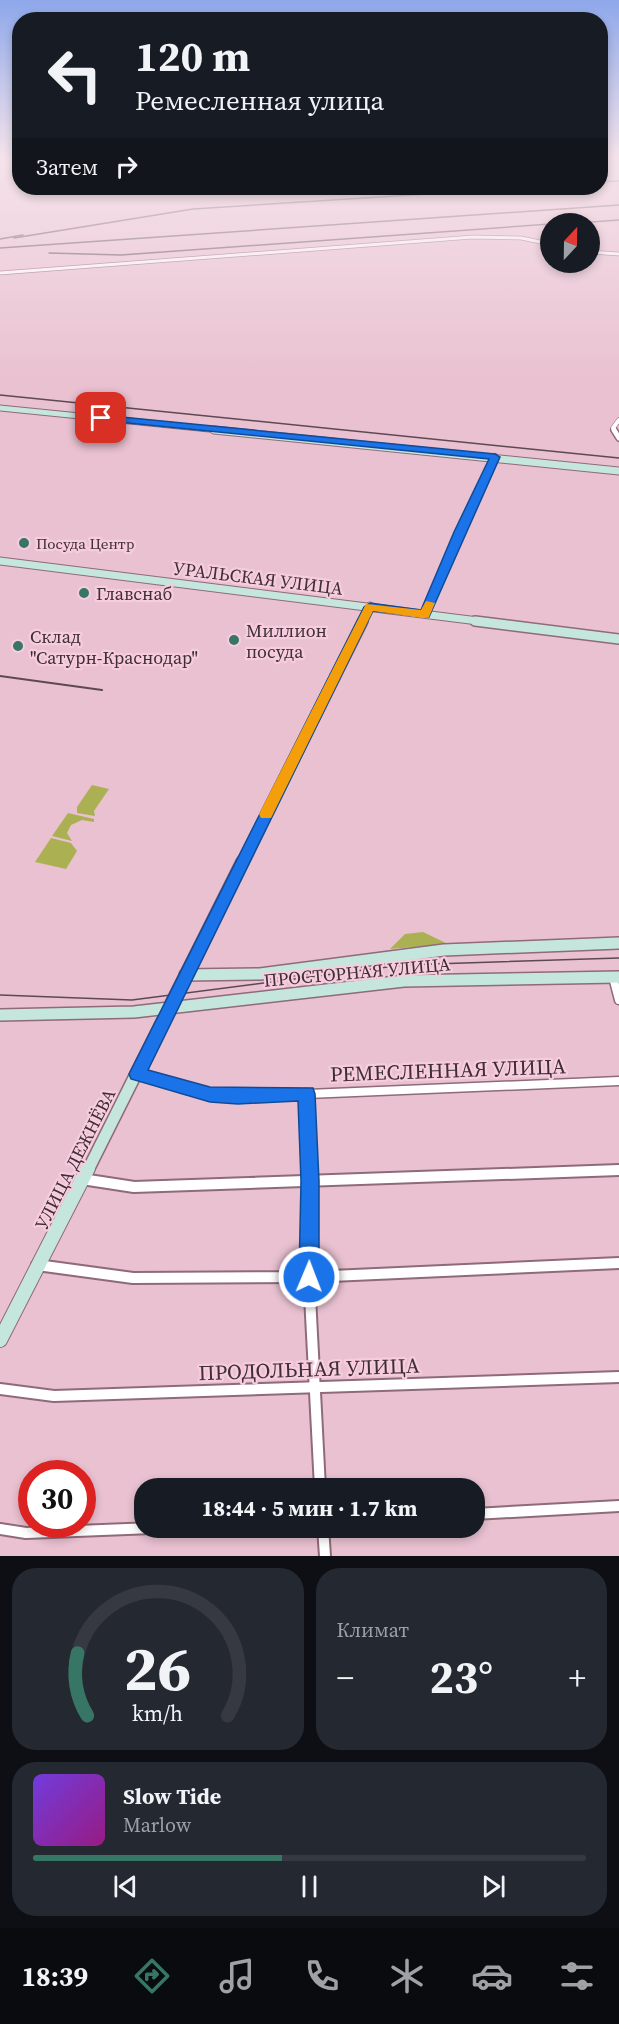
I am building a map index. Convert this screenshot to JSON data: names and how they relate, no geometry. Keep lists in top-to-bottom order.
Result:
{
  "streets": {
    "street": [
      "УРАЛЬСКАЯ УЛИЦА",
      "ПРОСТОРНАЯ УЛИЦА",
      "РЕМЕСЛЕННАЯ УЛИЦА",
      "УЛИЦА ДЕЖНЁВА",
      "ПРОДОЛЬНАЯ УЛИЦА"
    ]
  },
  "crossings": [
    ["УРАЛЬСКАЯ УЛИЦА", "УЛИЦА ДЕЖНЁВА"],
    ["ПРОСТОРНАЯ УЛИЦА", "УЛИЦА ДЕЖНЁВА"],
    ["РЕМЕСЛЕННАЯ УЛИЦА", "УЛИЦА ДЕЖНЁВА"]
  ],
  "places": [
    "Посуда Центр",
    "Главснаб",
    "Миллион посуда",
    "Склад \"Сатурн-Краснодар\""
  ],
  "north": "top",
  "page": {
    "turn": ["120 m", "Ремесленная улица"],
    "then": "Затем",
    "limit": "30",
    "trip": "18:44 · 5 мин · 1.7 km",
    "tile": "Климат",
    "heat": ["−", "23°", "+"],
    "song": ["Slow Tide", "Marlow"],
    "tabs": "18:39",
    "gauge": ["26", "km/h"]
  }
}
